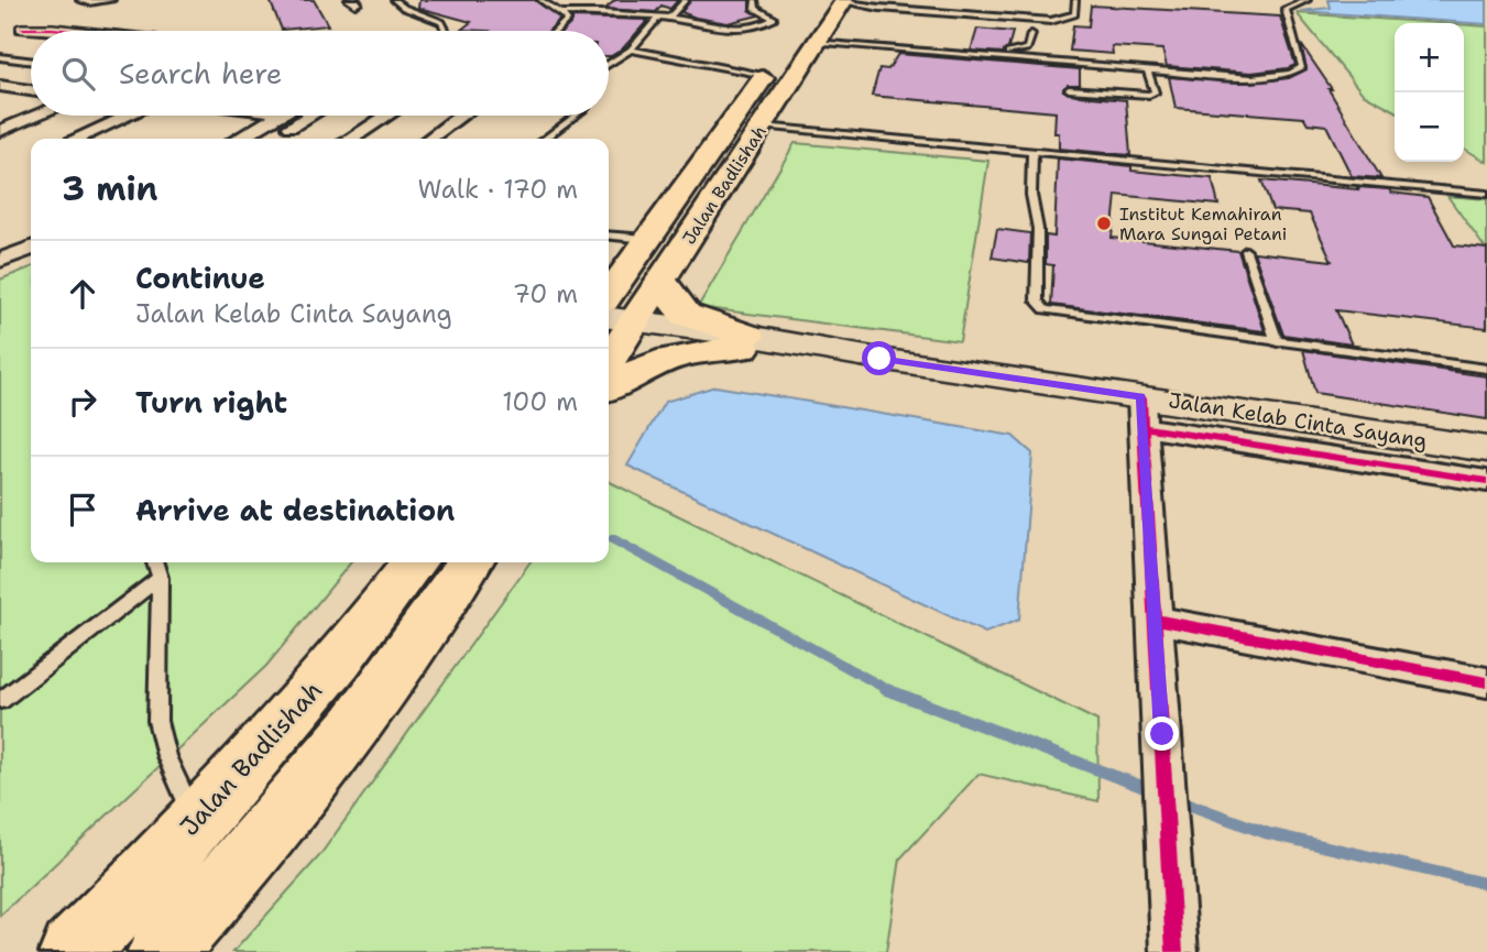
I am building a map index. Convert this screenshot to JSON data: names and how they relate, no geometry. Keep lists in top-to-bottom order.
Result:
{
  "streets": {
    "main road": ["Jalan Badlishah", "Jalan Kelab Cinta Sayang"]
  },
  "crossings": [
    ["Jalan Badlishah", "Jalan Kelab Cinta Sayang"]
  ],
  "places": ["Institut Kemahiran Mara Sungai Petani"],
  "page": {
    "map_buttons": ["+", "−"],
    "search": "Search here",
    "heading": ["3 min", "Walk · 170 m"],
    "list": [
      ["Continue", "Jalan Kelab Cinta Sayang", "70 m"],
      ["Turn right", "100 m"],
      "Arrive at destination"
    ]
  }
}
